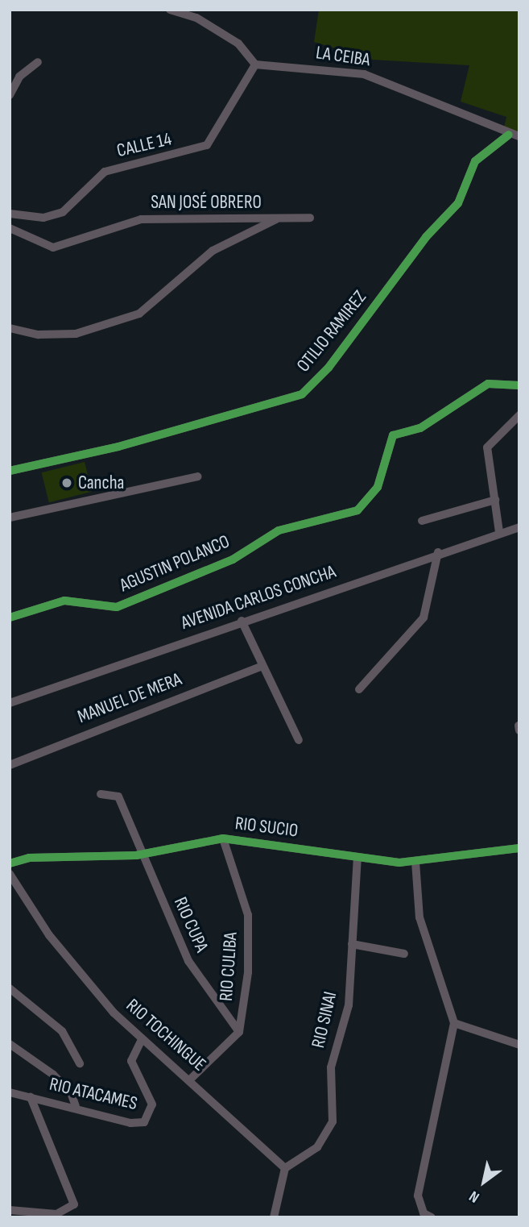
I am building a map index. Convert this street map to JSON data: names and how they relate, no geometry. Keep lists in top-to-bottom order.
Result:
{
  "streets": {
    "street": [
      "LA CEIBA",
      "CALLE 14",
      "SAN JOSÉ OBRERO",
      "OTILIO RAMIREZ",
      "AGUSTIN POLANCO",
      "AVENIDA CARLOS CONCHA",
      "MANUEL DE MERA",
      "RIO SUCIO",
      "RIO CUPA",
      "RIO CULIBA",
      "RIO SINAI",
      "RIO TOCHINGUE",
      "RIO ATACAMES"
    ]
  },
  "crossings": [
    ["LA CEIBA", "CALLE 14"],
    ["LA CEIBA", "OTILIO RAMIREZ"],
    ["RIO SUCIO", "RIO CUPA"],
    ["RIO SUCIO", "RIO CULIBA"],
    ["RIO SUCIO", "RIO SINAI"],
    ["RIO CUPA", "RIO CULIBA"],
    ["RIO SINAI", "RIO TOCHINGUE"],
    ["RIO TOCHINGUE", "RIO ATACAMES"]
  ],
  "places": ["Cancha"],
  "north": "bottom left"
}
